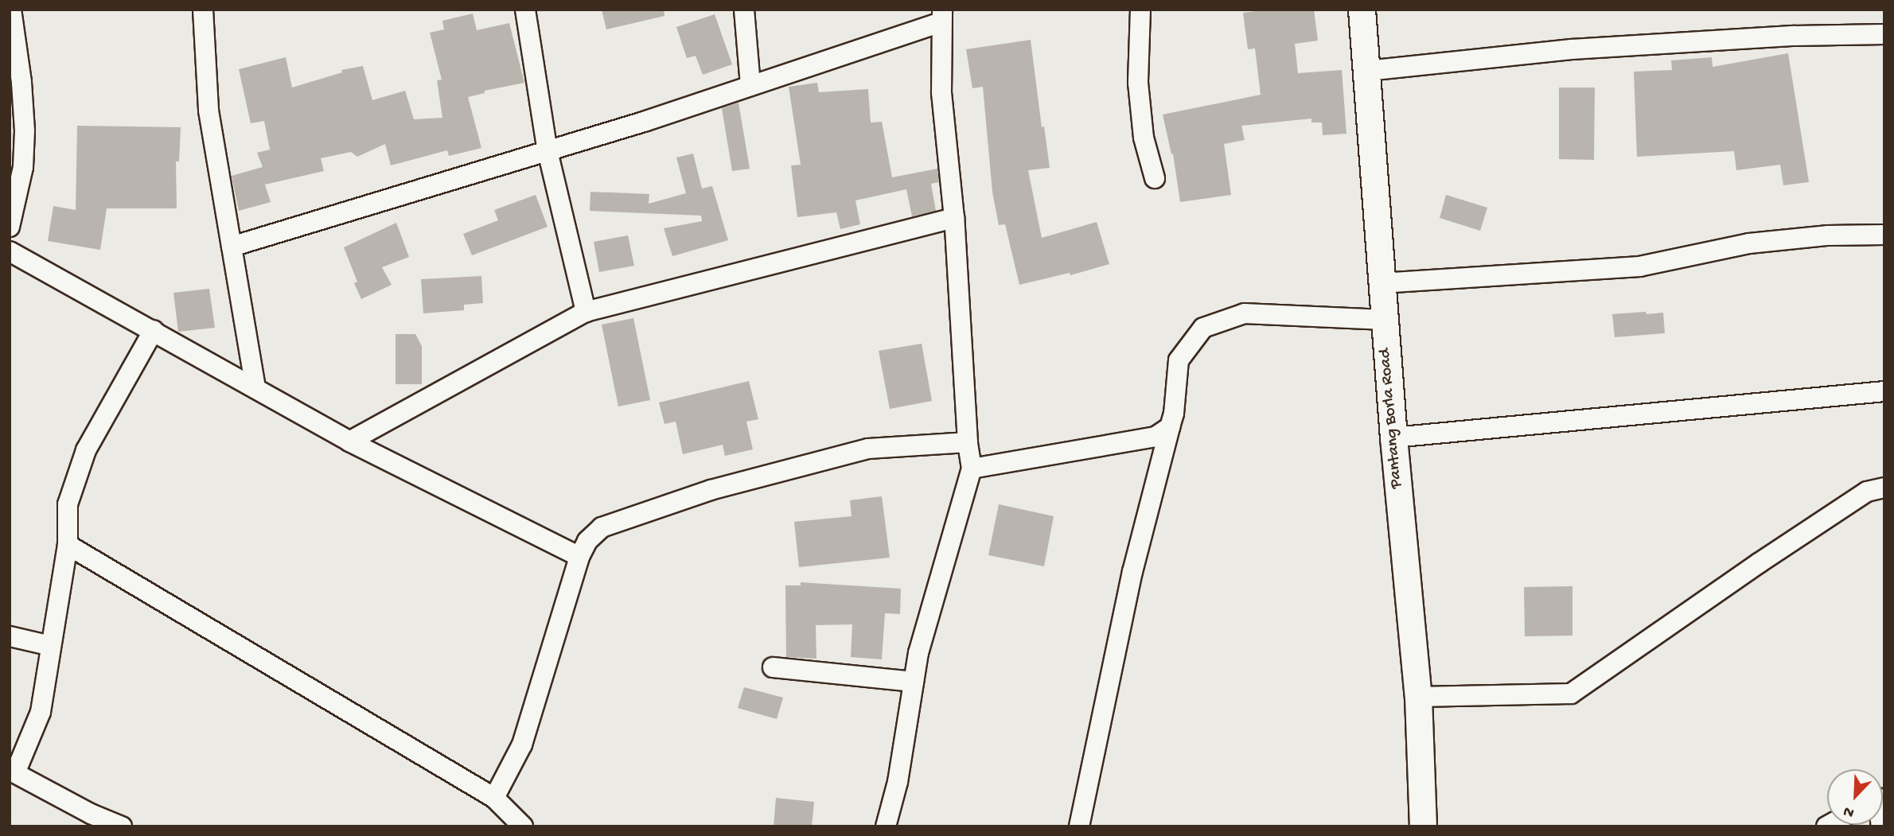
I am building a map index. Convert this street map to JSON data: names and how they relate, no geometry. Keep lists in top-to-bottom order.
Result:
{
  "streets": {
    "street": ["Pantang Borla Road"]
  },
  "north": "bottom left"
}
